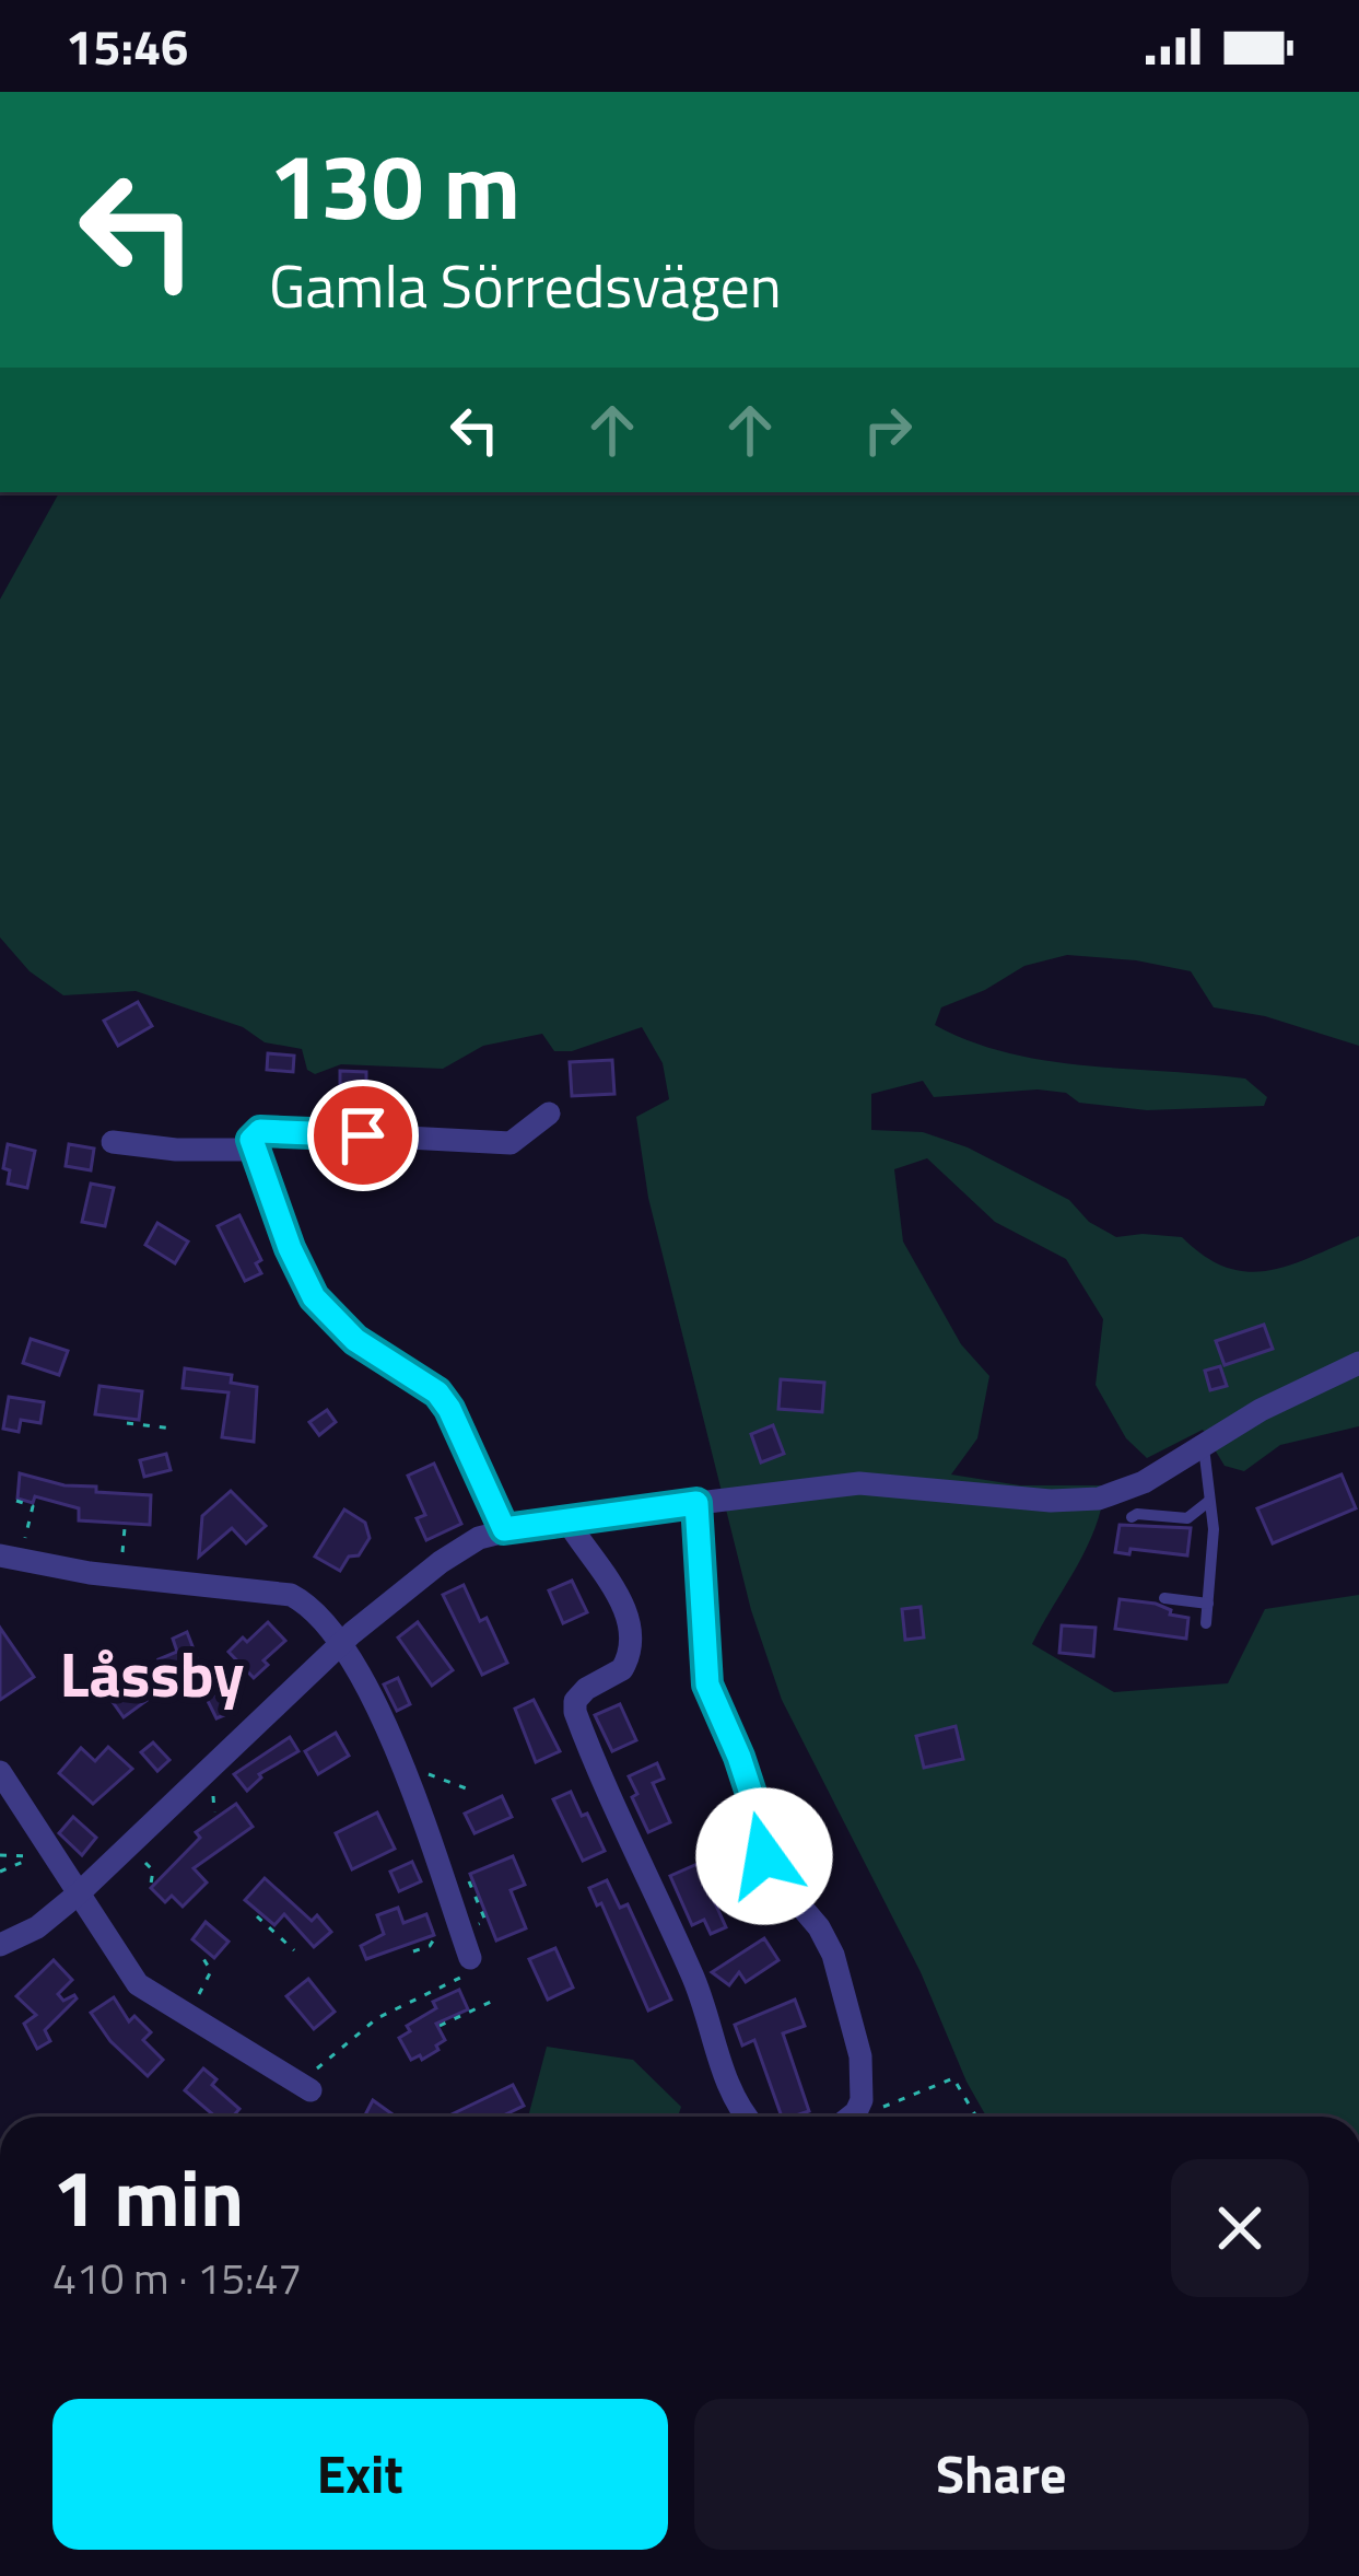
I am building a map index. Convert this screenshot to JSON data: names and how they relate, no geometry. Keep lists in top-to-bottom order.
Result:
{
  "districts": ["Låssby"],
  "page": {
    "status": "15:46",
    "turn": ["130 m", "Gamla Sörredsvägen"],
    "heading": ["1 min", "410 m · 15:47"],
    "buttons": ["Exit", "Share"]
  }
}
